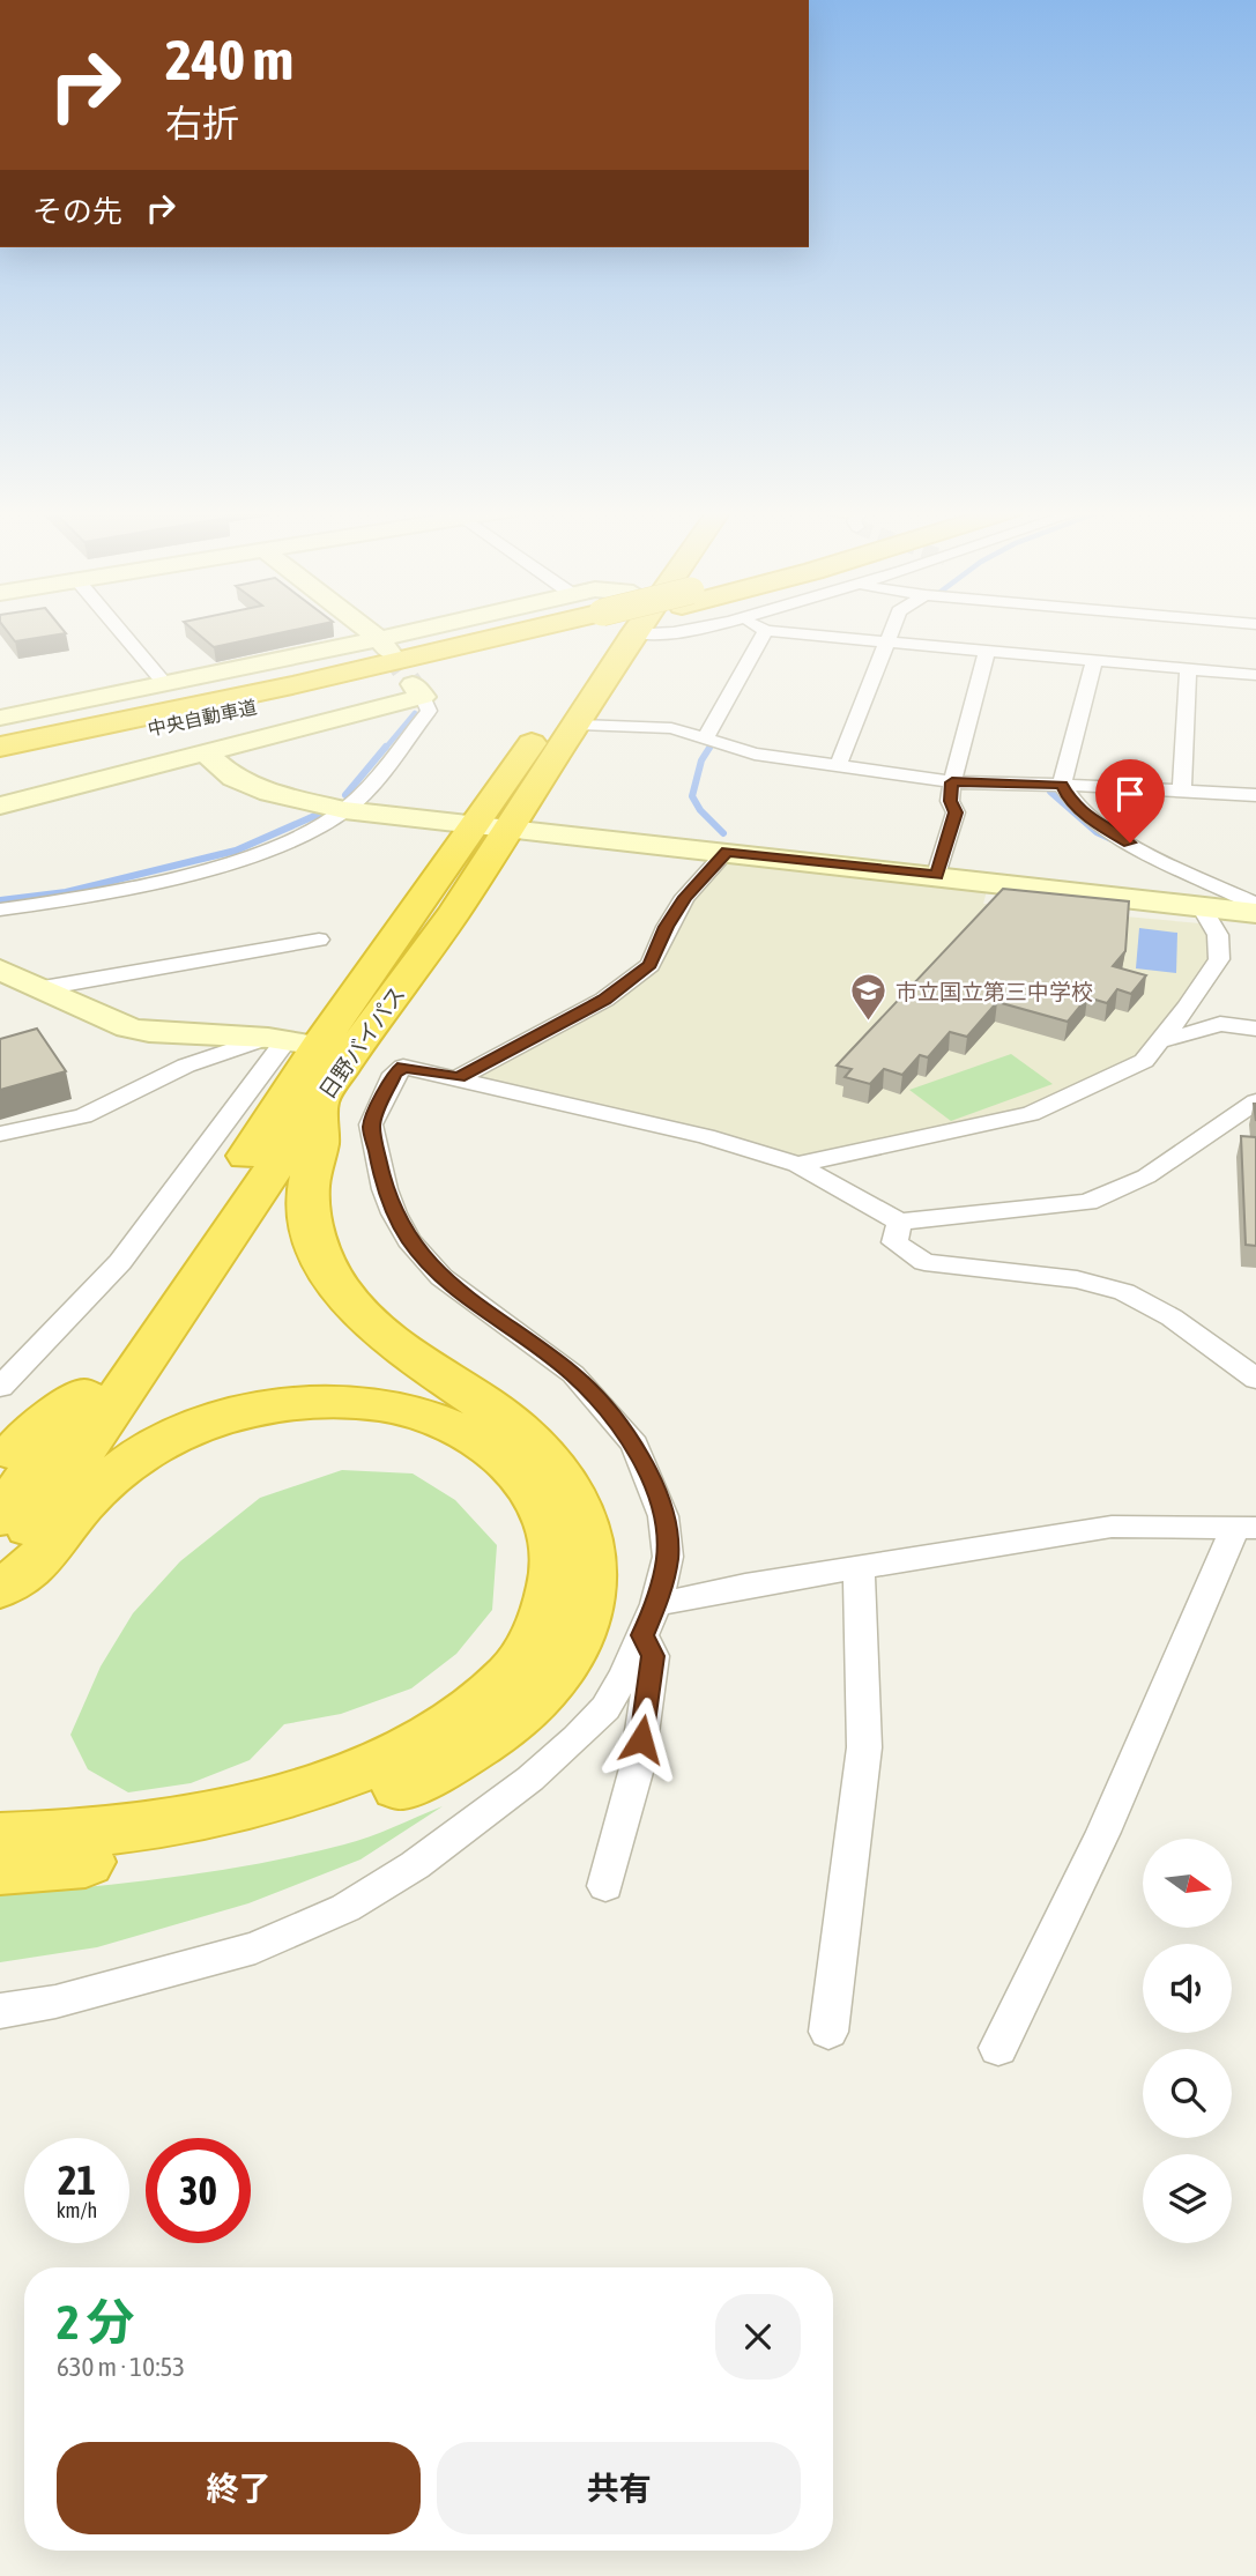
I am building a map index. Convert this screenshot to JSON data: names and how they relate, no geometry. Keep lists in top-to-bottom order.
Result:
{
  "streets": {
    "highway": ["中央自動車道", "日野バイパス"]
  },
  "places": {
    "school or university": ["市立国立第三中学校"]
  },
  "north": "right",
  "page": {
    "turn": ["240 m", "右折"],
    "then": "その先",
    "speed": "21 km/h",
    "limit": "30",
    "heading": ["2 分", "630 m · 10:53"],
    "buttons": ["終了", "共有"]
  }
}
